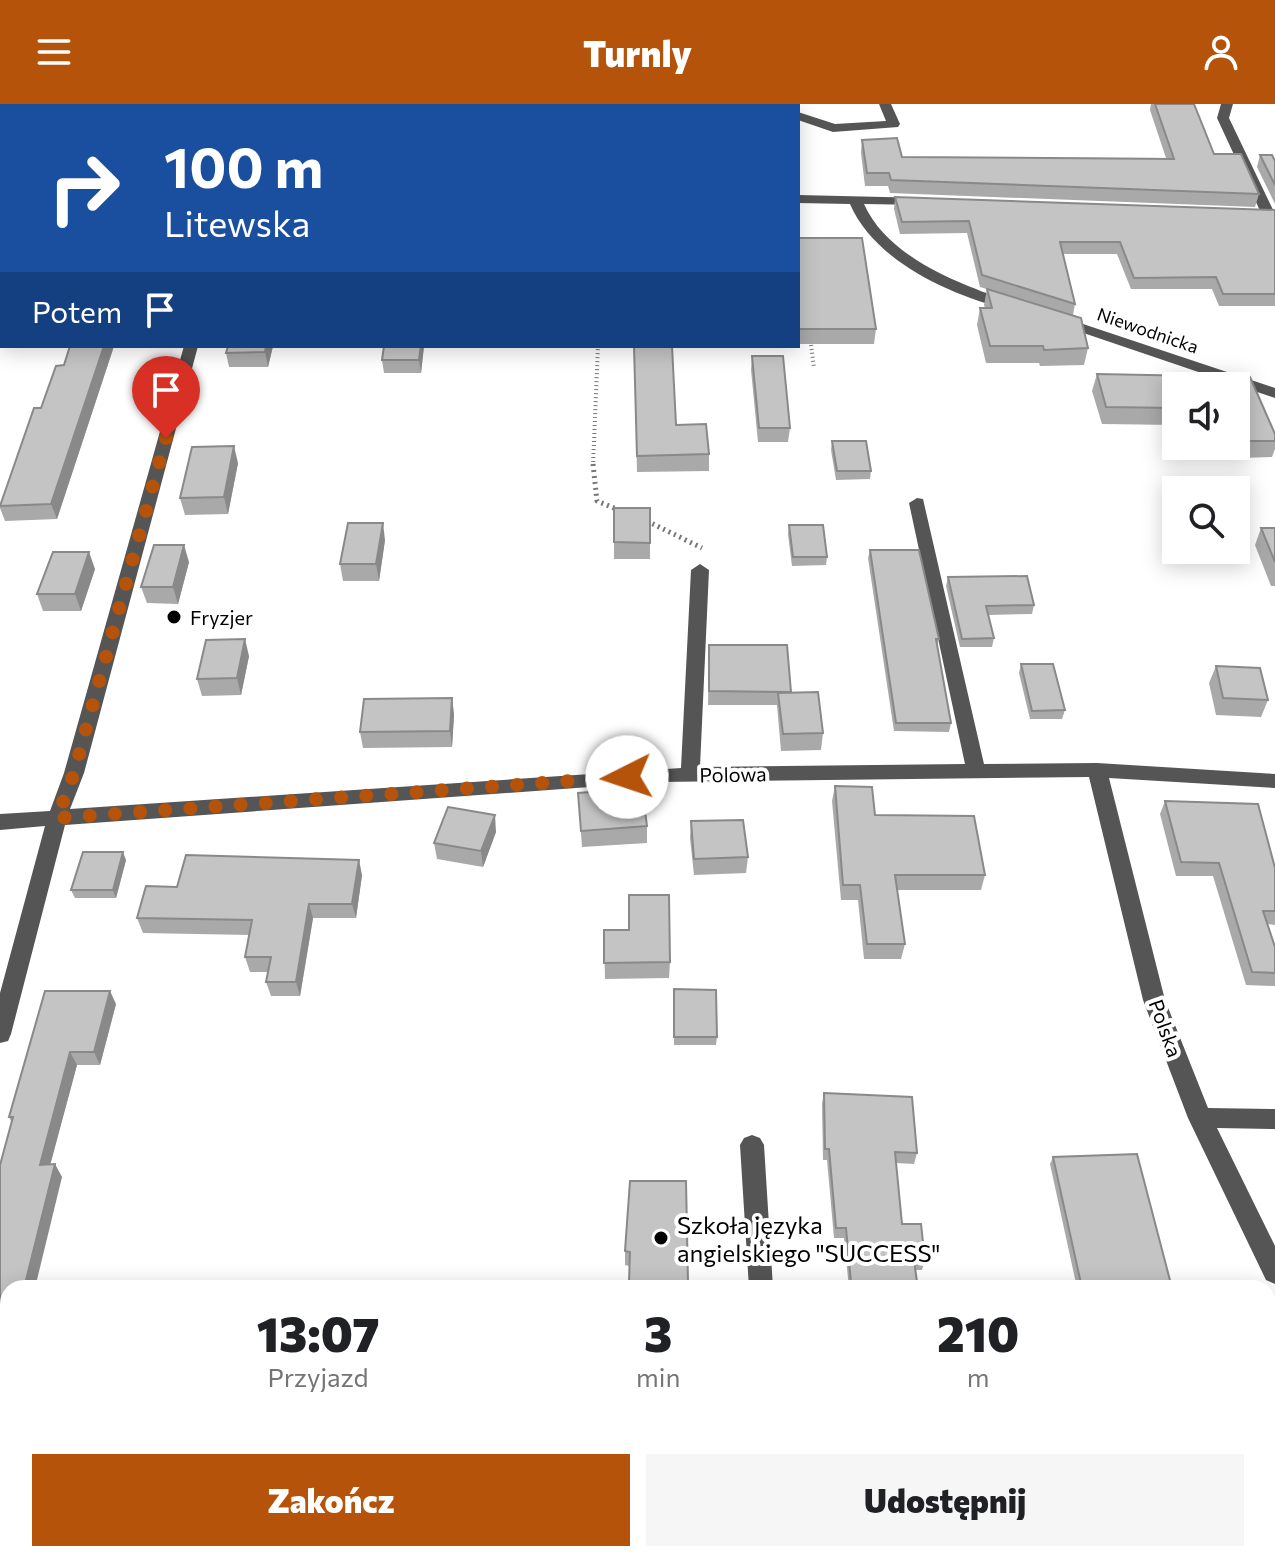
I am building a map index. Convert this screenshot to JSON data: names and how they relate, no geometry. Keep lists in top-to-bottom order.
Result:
{
  "streets": {
    "street": ["Niewodnicka", "Polowa", "Polska"]
  },
  "crossings": [
    ["Polowa", "Polska"]
  ],
  "places": ["Fryzjer", "Szkoła języka angielskiego \"SUCCESS\""],
  "page": {
    "header": "Turnly",
    "turn": ["100 m", "Litewska"],
    "then": "Potem",
    "eta": [
      "13:07",
      "Przyjazd",
      "3",
      "min",
      "210",
      "m"
    ],
    "buttons": ["Zakończ", "Udostępnij"]
  }
}
